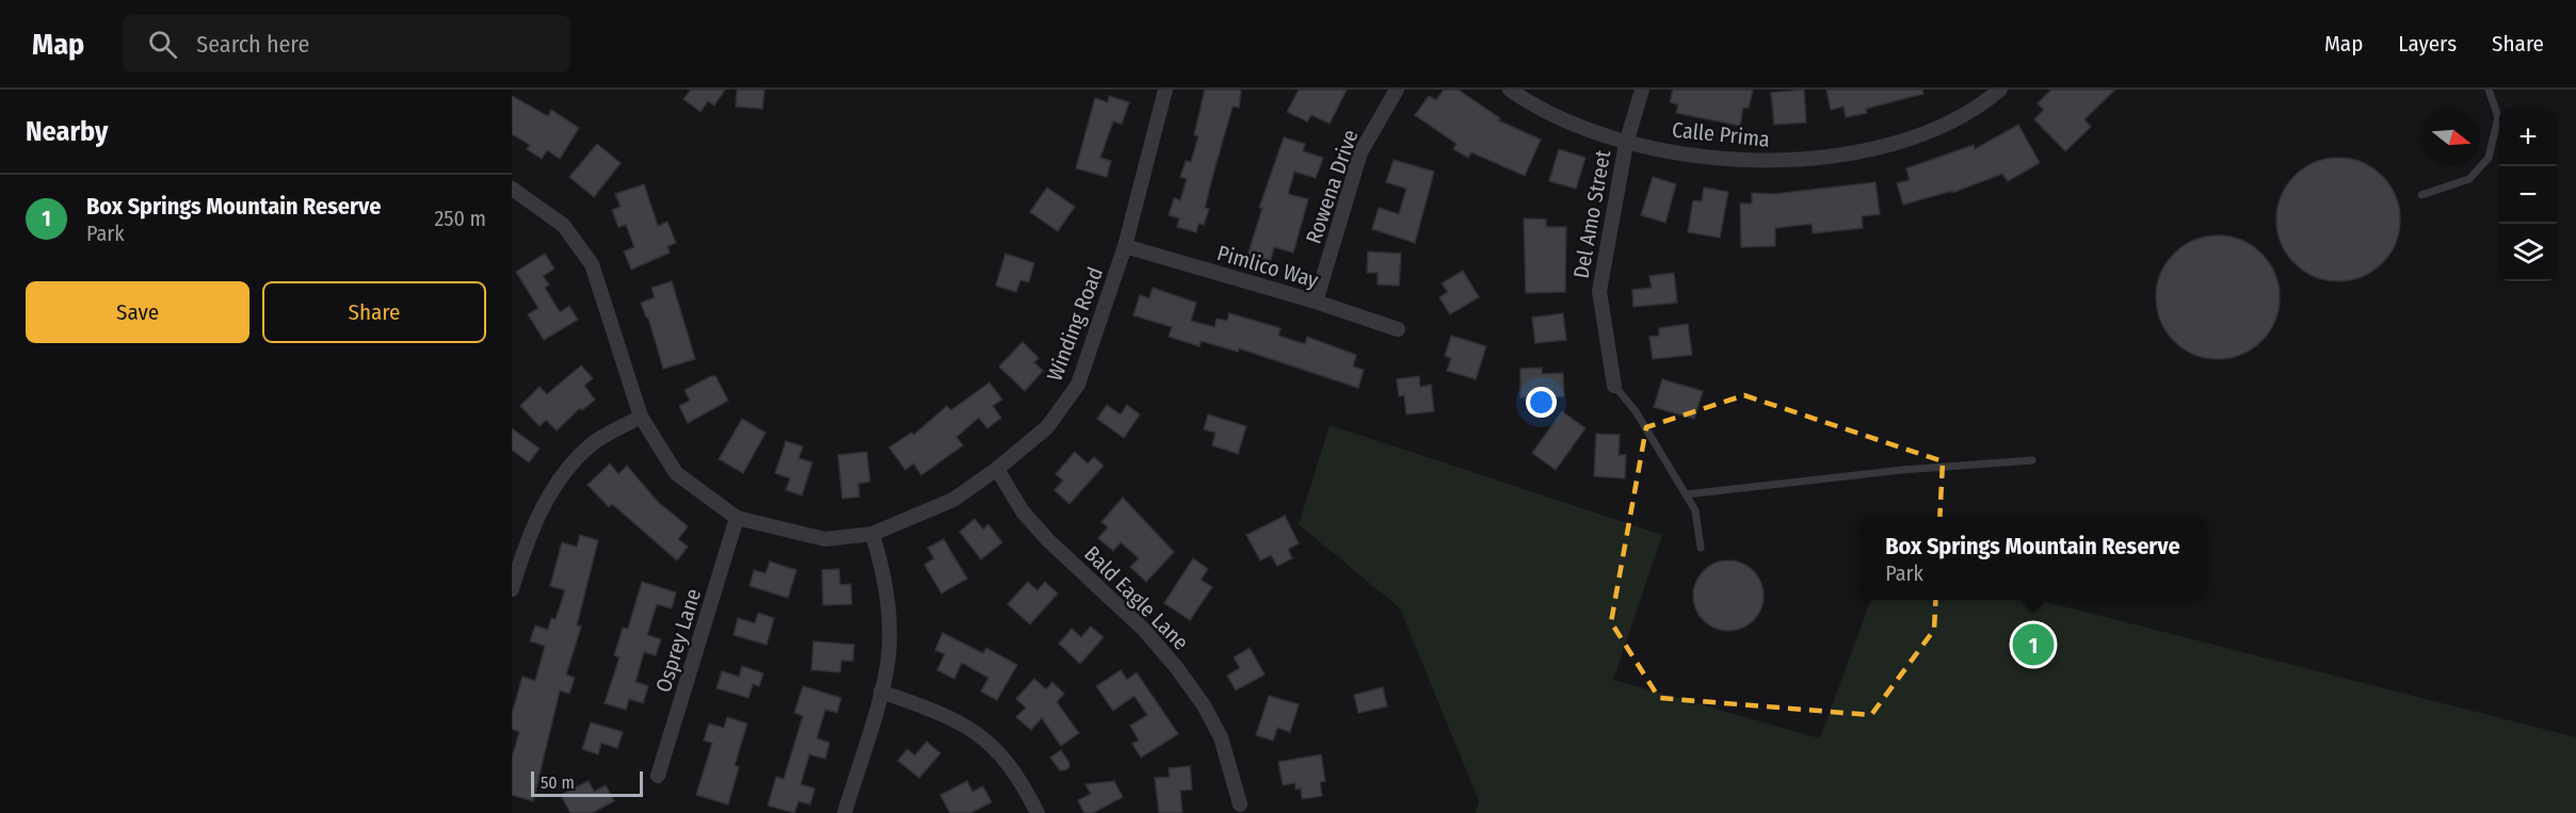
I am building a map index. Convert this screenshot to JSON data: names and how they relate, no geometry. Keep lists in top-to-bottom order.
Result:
{
  "streets": {
    "street": [
      "Calle Prima",
      "Rowena Drive",
      "Del Amo Street",
      "Pimlico Way",
      "Winding Road",
      "Bald Eagle Lane",
      "Osprey Lane"
    ]
  },
  "crossings": [
    ["Calle Prima", "Del Amo Street"],
    ["Rowena Drive", "Pimlico Way"],
    ["Pimlico Way", "Winding Road"],
    ["Winding Road", "Bald Eagle Lane"],
    ["Winding Road", "Osprey Lane"]
  ],
  "scale_bar": "50 m",
  "north": "right",
  "page": {
    "header": "Map",
    "search": "Search here",
    "nav": ["Map", "Layers", "Share"],
    "heading": "Nearby",
    "map_buttons": ["+", "−"],
    "list": [
      {
        "mark": "1",
        "name": "Box Springs Mountain Reserve",
        "note": "Park",
        "value": "250 m"
      }
    ],
    "buttons": ["Save", "Share"],
    "popup": ["Box Springs Mountain Reserve", "Park"],
    "pins": "1",
    "scale": "50 m"
  }
}
